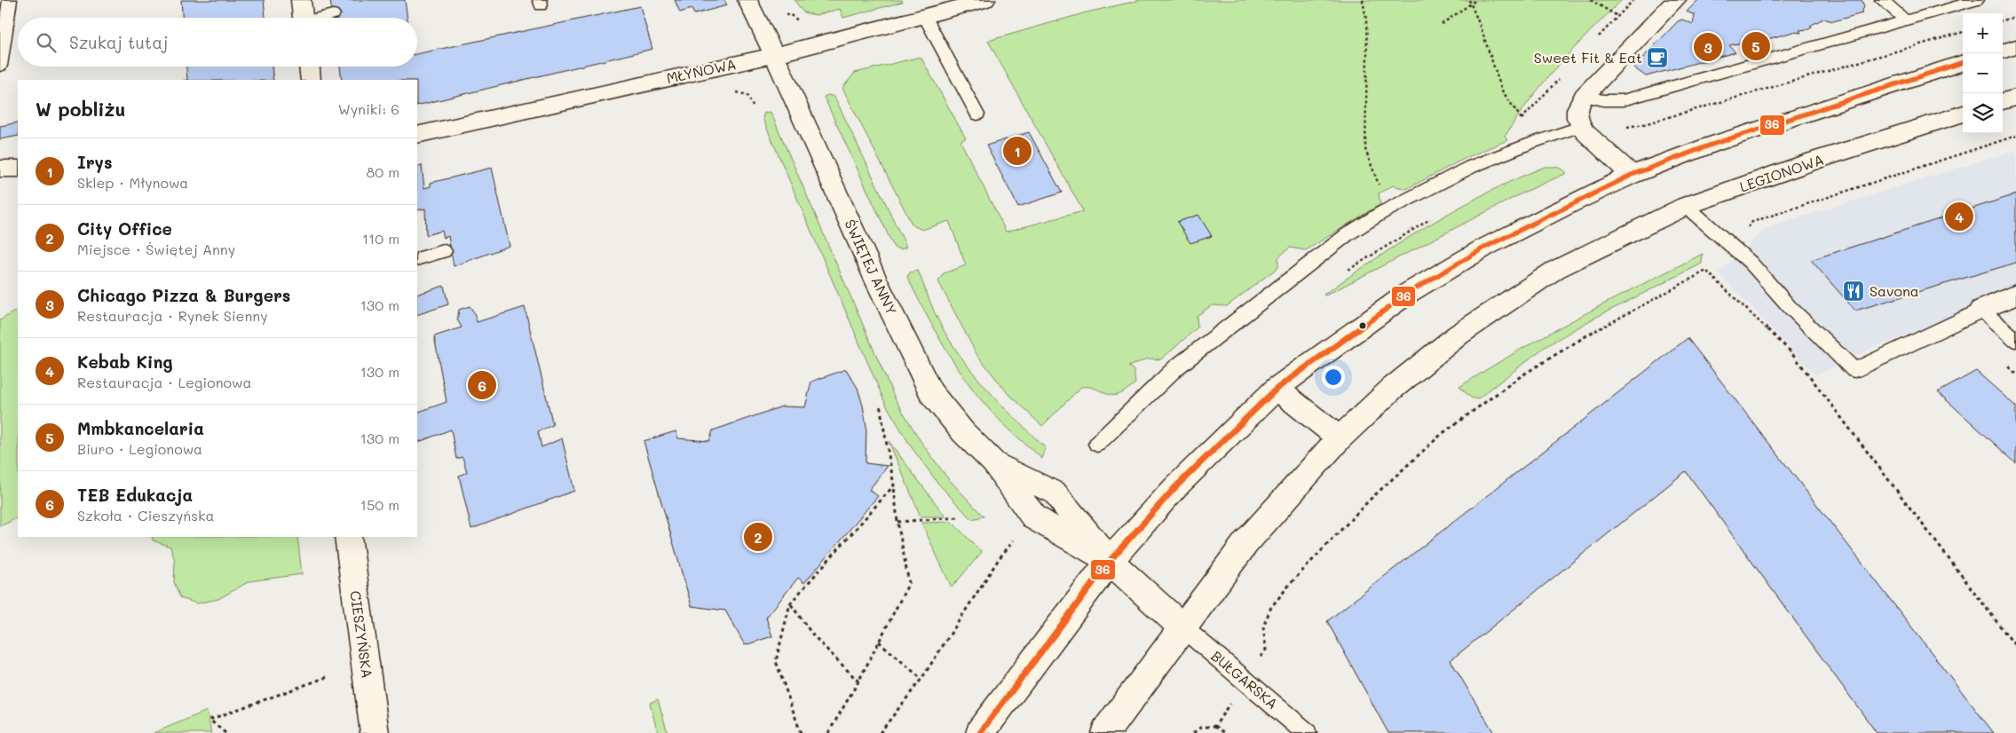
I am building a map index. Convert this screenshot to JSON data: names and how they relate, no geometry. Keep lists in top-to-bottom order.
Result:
{
  "streets": {
    "main road": [
      "MŁYNOWA",
      "LEGIONOWA",
      "ŚWIĘTEJ ANNY",
      "CIESZYŃSKA"
    ],
    "lane": ["BUŁGARSKA"]
  },
  "crossings": [
    ["MŁYNOWA", "ŚWIĘTEJ ANNY"],
    ["LEGIONOWA", "ŚWIĘTEJ ANNY"],
    ["LEGIONOWA", "BUŁGARSKA"],
    ["ŚWIĘTEJ ANNY", "BUŁGARSKA"]
  ],
  "places": {
    "cafe": ["Sweet Fit & Eat"],
    "restaurant": ["Savona"]
  },
  "lines": ["transit line 36"],
  "page": {
    "map_buttons": ["+", "−"],
    "search": "Szukaj tutaj",
    "pins": [
      "5",
      "3",
      "1",
      "4",
      "6",
      "2"
    ],
    "heading": ["W pobliżu", "Wyniki: 6"],
    "list": [
      {
        "mark": "1",
        "name": "Irys",
        "note": "Sklep · Młynowa",
        "value": "80 m"
      },
      {
        "mark": "2",
        "name": "City Office",
        "note": "Miejsce · Świętej Anny",
        "value": "110 m"
      },
      {
        "mark": "3",
        "name": "Chicago Pizza & Burgers",
        "note": "Restauracja · Rynek Sienny",
        "value": "130 m"
      },
      {
        "mark": "4",
        "name": "Kebab King",
        "note": "Restauracja · Legionowa",
        "value": "130 m"
      },
      {
        "mark": "5",
        "name": "Mmbkancelaria",
        "note": "Biuro · Legionowa",
        "value": "130 m"
      },
      {
        "mark": "6",
        "name": "TEB Edukacja",
        "note": "Szkoła · Cieszyńska",
        "value": "150 m"
      }
    ]
  }
}
